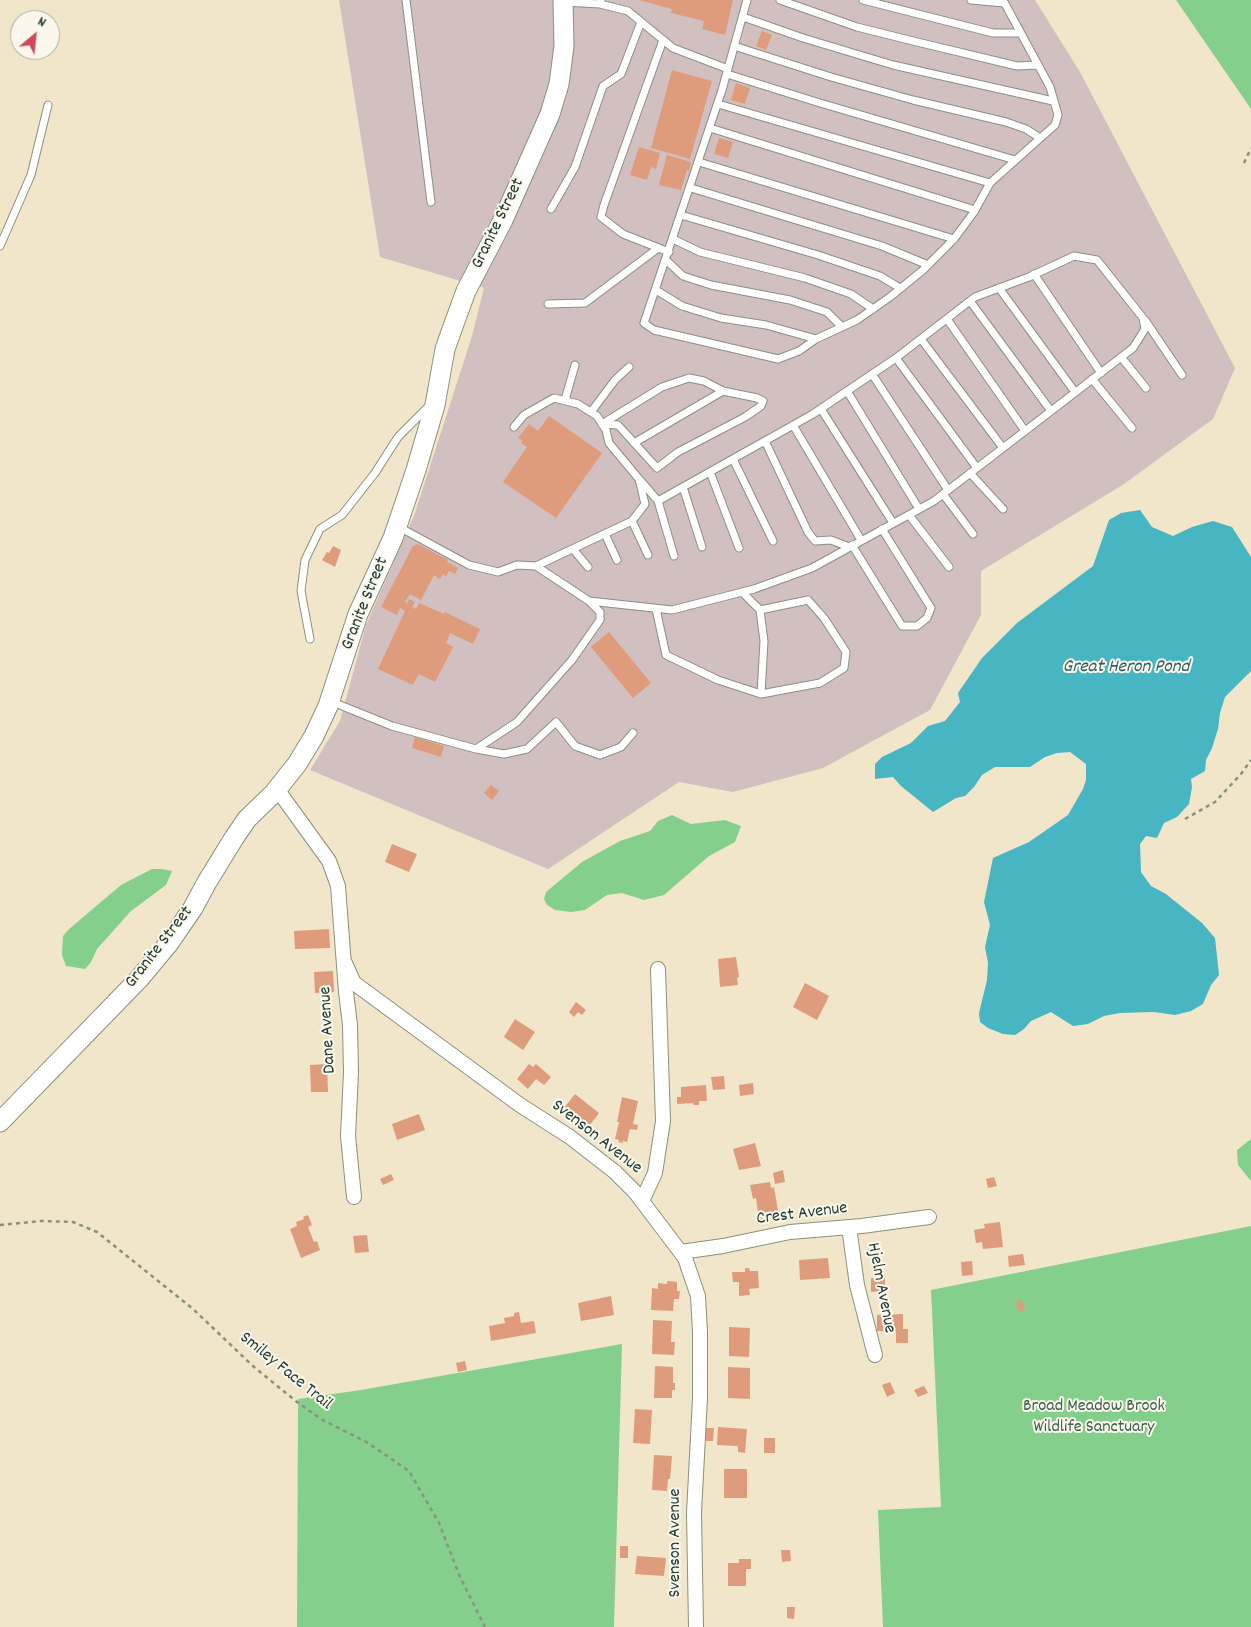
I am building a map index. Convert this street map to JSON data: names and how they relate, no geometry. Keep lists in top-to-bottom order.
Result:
{
  "streets": {
    "street": [
      "Granite Street",
      "Dane Avenue",
      "Svenson Avenue",
      "Crest Avenue",
      "Hjelm Avenue"
    ],
    "path": ["Smiley Face Trail"]
  },
  "crossings": [
    ["Granite Street", "Dane Avenue"],
    ["Dane Avenue", "Svenson Avenue"],
    ["Svenson Avenue", "Crest Avenue"],
    ["Crest Avenue", "Hjelm Avenue"]
  ],
  "water": ["Great Heron Pond"],
  "parks": ["Broad Meadow Brook Wildlife Sanctuary"],
  "north": "top right"
}
